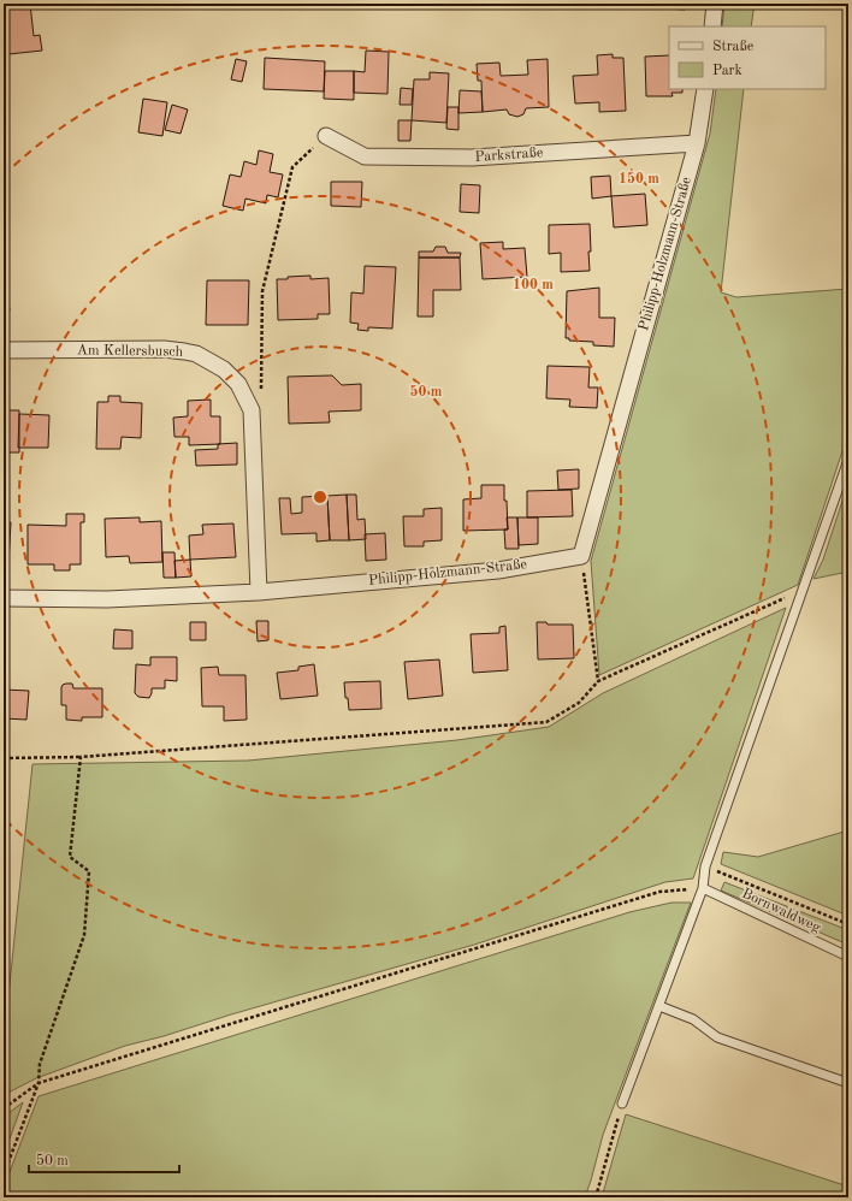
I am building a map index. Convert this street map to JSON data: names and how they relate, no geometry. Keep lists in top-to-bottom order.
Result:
{
  "streets": {
    "street": ["Parkstraße", "Philipp-Holzmann-Straße", "Am Kellersbusch"],
    "lane": ["Bornwaldweg"]
  },
  "crossings": [
    ["Parkstraße", "Philipp-Holzmann-Straße"],
    ["Philipp-Holzmann-Straße", "Am Kellersbusch"]
  ],
  "legend": ["Straße", "Park"],
  "scale_bar": "50 m",
  "rings": ["150 m", "100 m", "50 m"]
}
